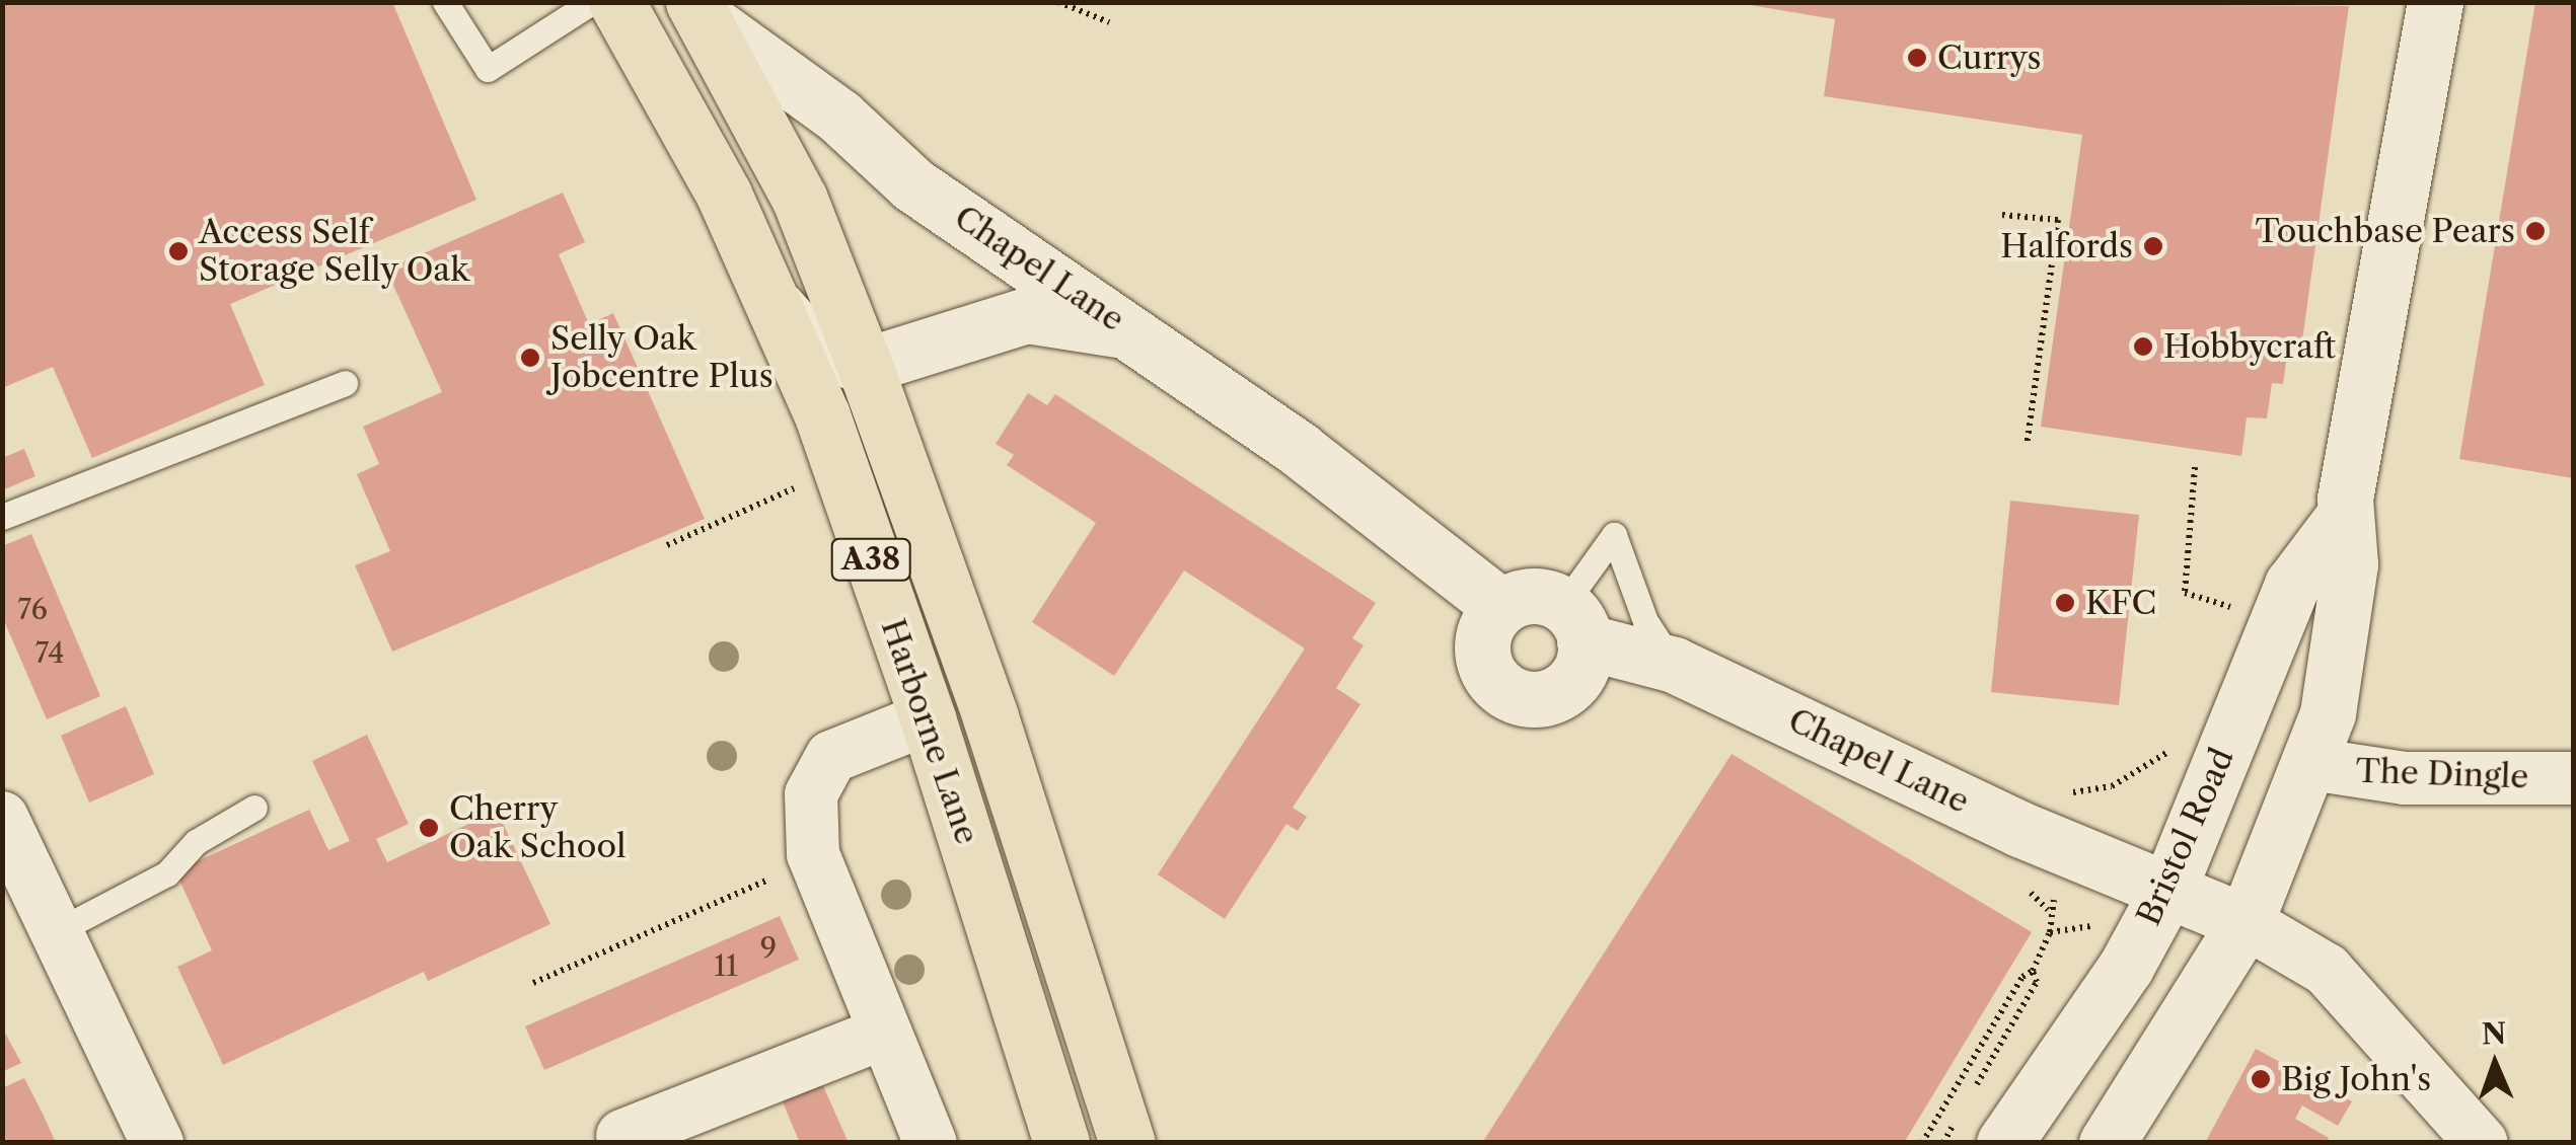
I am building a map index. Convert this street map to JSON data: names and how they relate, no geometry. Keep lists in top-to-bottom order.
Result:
{
  "streets": {
    "highway": ["A38", "Harborne Lane"],
    "main road": ["Chapel Lane", "Bristol Road"],
    "street": ["The Dingle"]
  },
  "crossings": [
    ["Chapel Lane", "Harborne Lane"],
    ["Chapel Lane", "Bristol Road"],
    ["The Dingle", "Bristol Road"]
  ],
  "places": [
    "Currys",
    "Touchbase Pears",
    "Halfords",
    "Access Self Storage Selly Oak",
    "Hobbycraft",
    "Selly Oak Jobcentre Plus",
    "KFC",
    "Cherry Oak School",
    "Big John's"
  ],
  "house_numbers": [
    "76",
    "74",
    "9",
    "11"
  ],
  "north": "top"
}
